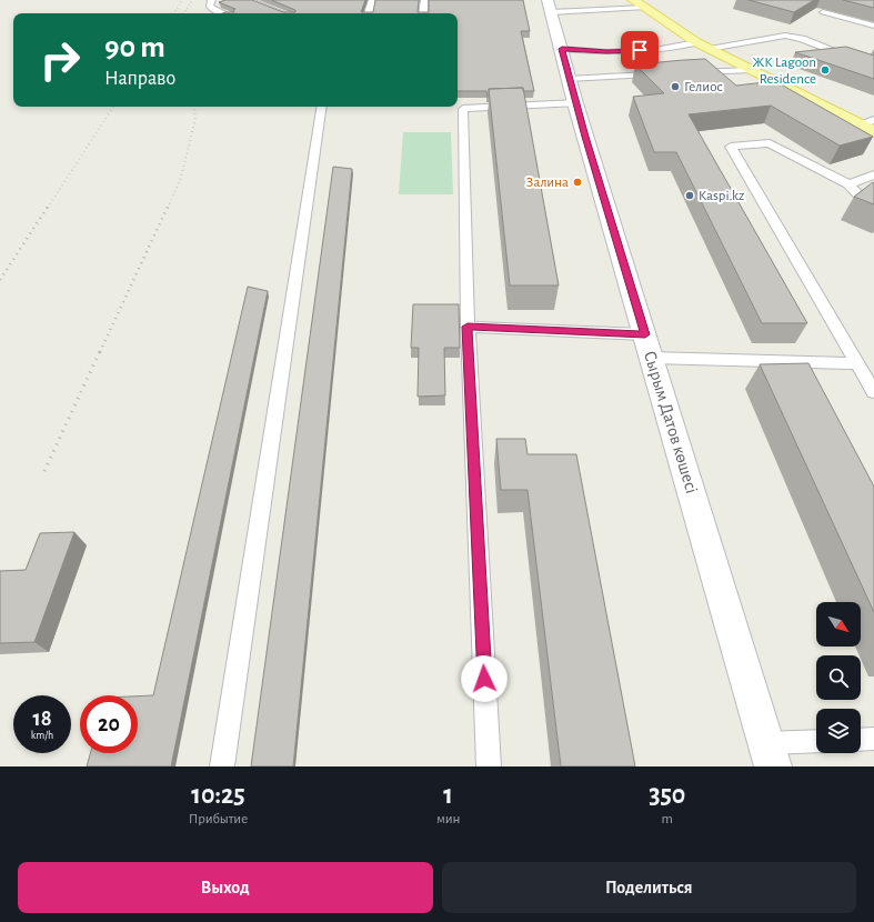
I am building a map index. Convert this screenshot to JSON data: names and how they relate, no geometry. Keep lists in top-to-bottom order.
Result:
{
  "streets": {
    "main road": ["Сырым Датов көшесі"]
  },
  "places": [
    "ЖК Lagoon Residence",
    "Гелиос",
    "Залина",
    "Kaspi.kz"
  ],
  "north": "bottom right",
  "page": {
    "turn": ["90 m", "Направо"],
    "speed": "18 km/h",
    "limit": "20",
    "eta": [
      "10:25",
      "Прибытие",
      "1",
      "мин",
      "350",
      "m"
    ],
    "buttons": ["Выход", "Поделиться"]
  }
}
